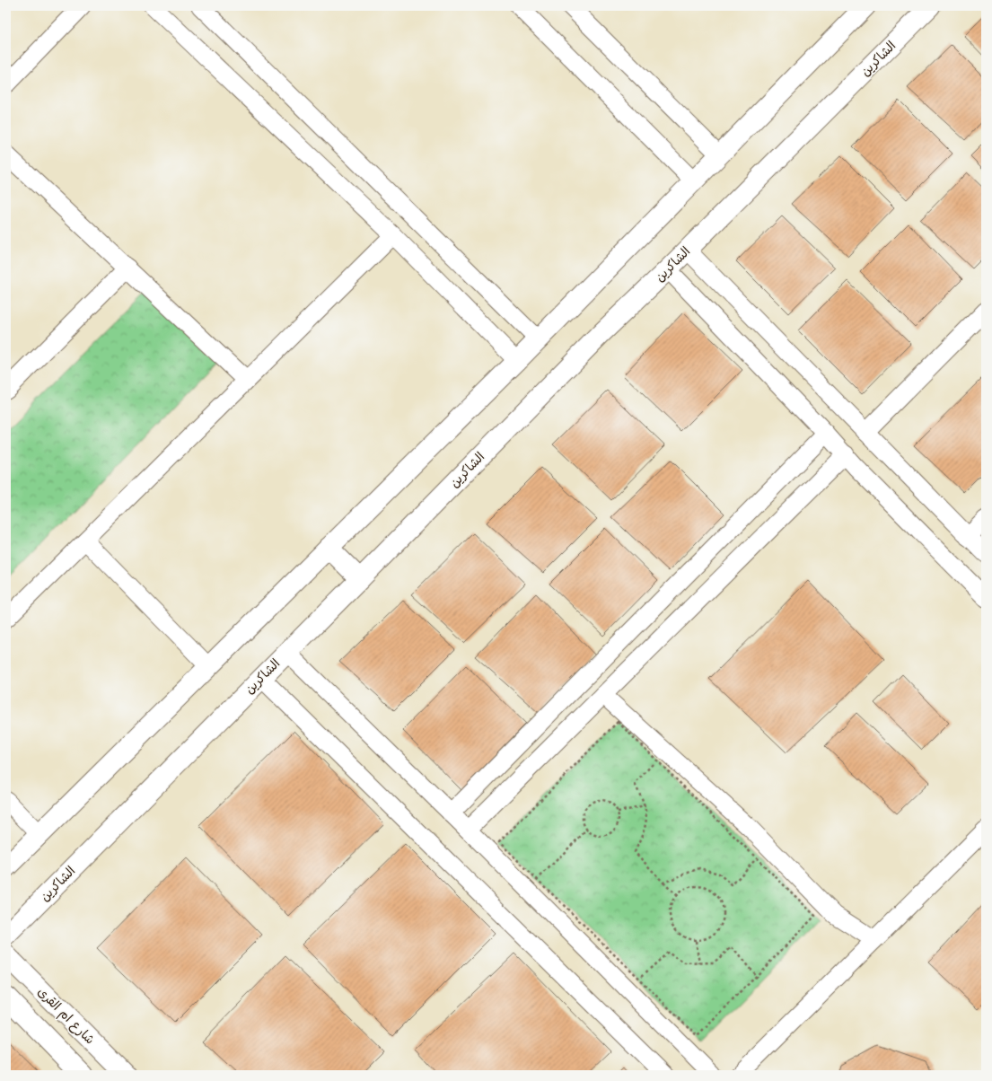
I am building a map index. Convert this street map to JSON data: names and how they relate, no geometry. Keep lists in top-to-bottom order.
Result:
{
  "streets": {
    "street": ["الشاكرين", "شارع ام القرى"]
  }
}
